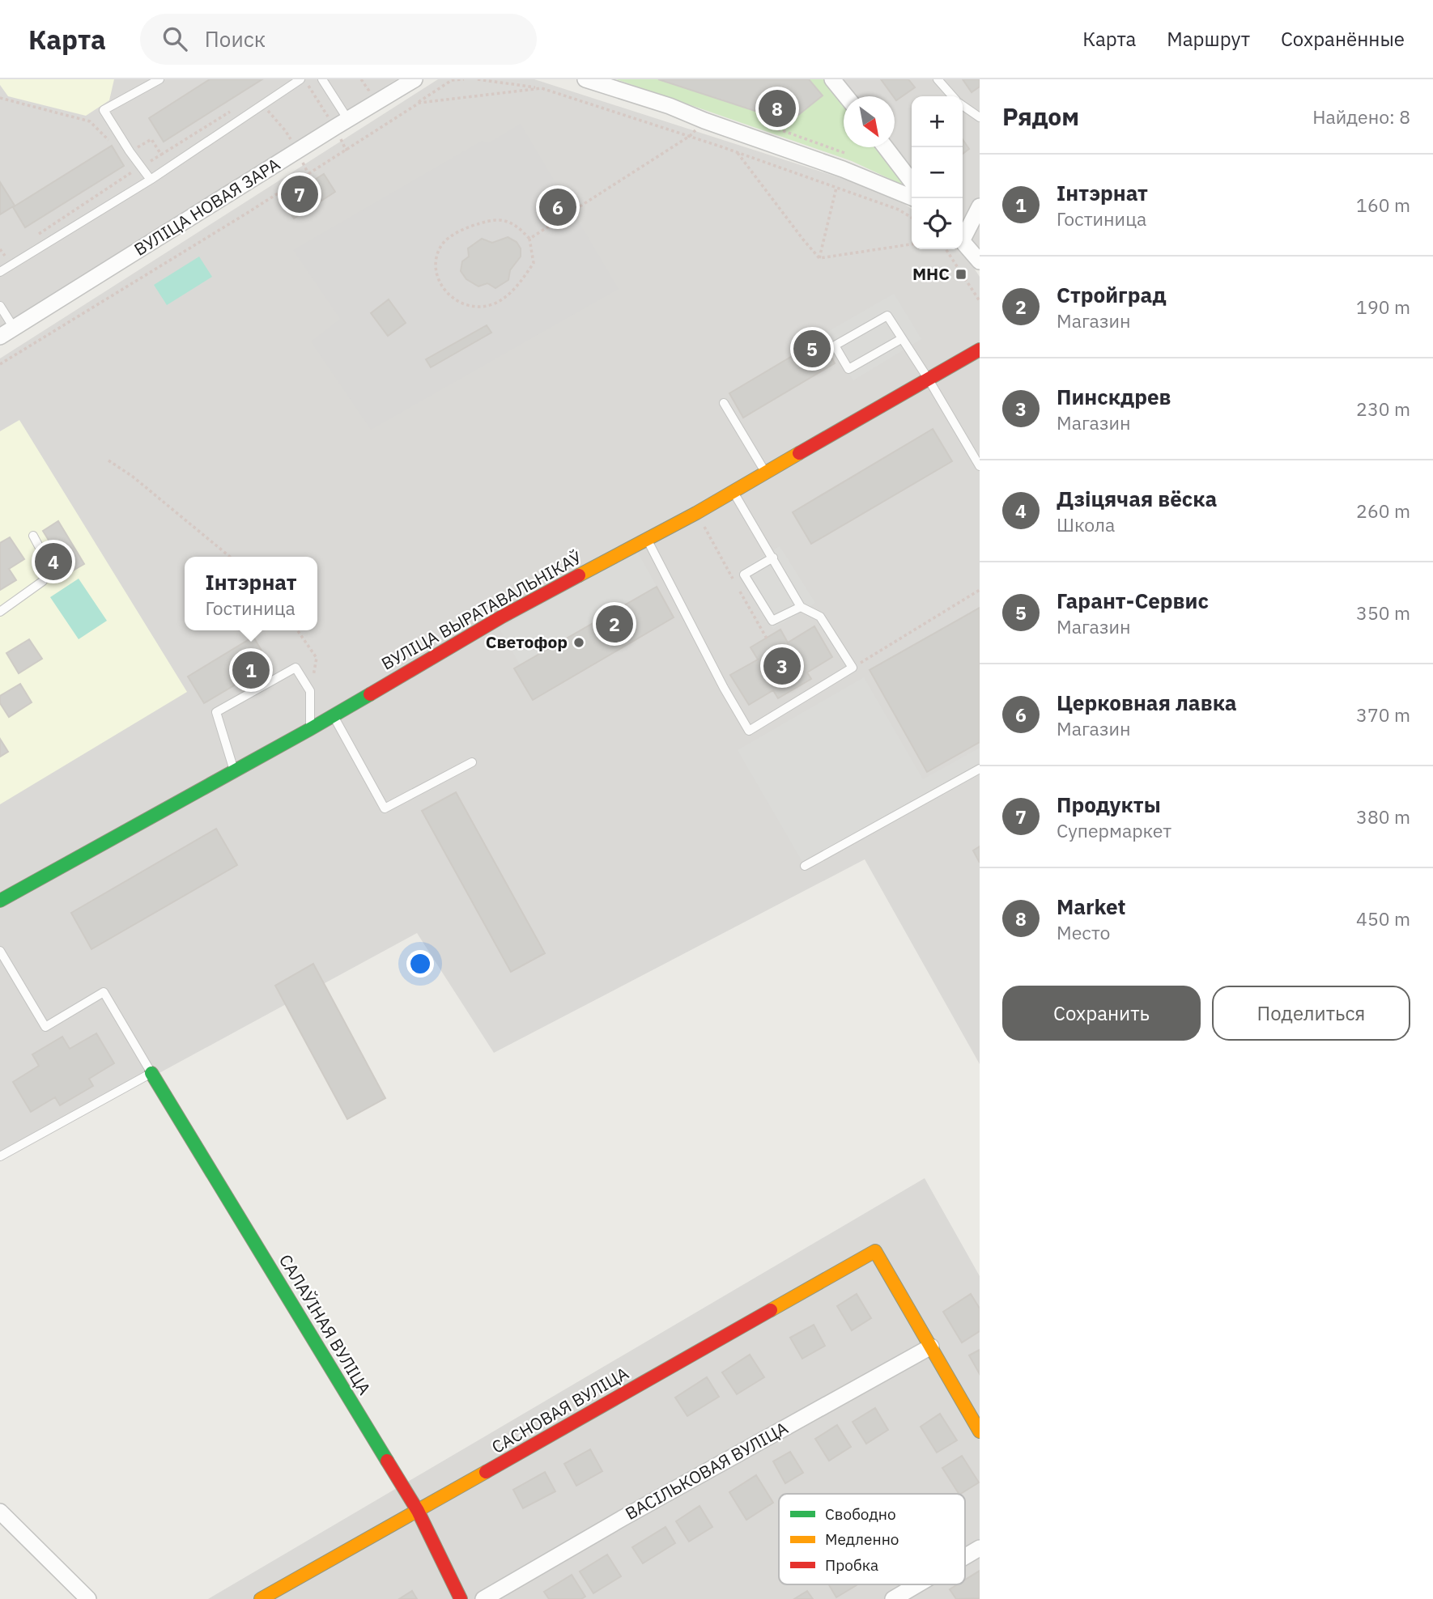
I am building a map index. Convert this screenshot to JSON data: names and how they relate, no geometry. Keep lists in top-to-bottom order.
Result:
{
  "streets": {
    "street": [
      "ВУЛІЦА НОВАЯ ЗАРА",
      "ВУЛІЦА ВЫРАТАВАЛЬНІКАЎ",
      "САЛАЎІНАЯ ВУЛІЦА",
      "САСНОВАЯ ВУЛІЦА",
      "ВАСІЛЬКОВАЯ ВУЛІЦА"
    ]
  },
  "crossings": [
    ["САЛАЎІНАЯ ВУЛІЦА", "САСНОВАЯ ВУЛІЦА"],
    ["САСНОВАЯ ВУЛІЦА", "ВАСІЛЬКОВАЯ ВУЛІЦА"]
  ],
  "places": {
    "transit": ["МНС"],
    "other": ["Светофор"]
  },
  "legend": ["Свободно", "Медленно", "Пробка"],
  "north": "bottom right",
  "page": {
    "header": "Карта",
    "search": "Поиск",
    "nav": ["Карта", "Маршрут", "Сохранённые"],
    "heading": ["Рядом", "Найдено: 8"],
    "pins": [
      "8",
      "7",
      "6",
      "5",
      "4",
      "2",
      "3",
      "1"
    ],
    "map_buttons": ["+", "−"],
    "list": [
      {
        "mark": "1",
        "name": "Інтэрнат",
        "note": "Гостиница",
        "value": "160 m"
      },
      {
        "mark": "2",
        "name": "Стройград",
        "note": "Магазин",
        "value": "190 m"
      },
      {
        "mark": "3",
        "name": "Пинскдрев",
        "note": "Магазин",
        "value": "230 m"
      },
      {
        "mark": "4",
        "name": "Дзіцячая вёска",
        "note": "Школа",
        "value": "260 m"
      },
      {
        "mark": "5",
        "name": "Гарант-Сервис",
        "note": "Магазин",
        "value": "350 m"
      },
      {
        "mark": "6",
        "name": "Церковная лавка",
        "note": "Магазин",
        "value": "370 m"
      },
      {
        "mark": "7",
        "name": "Продукты",
        "note": "Супермаркет",
        "value": "380 m"
      },
      {
        "mark": "8",
        "name": "Market",
        "note": "Место",
        "value": "450 m"
      }
    ],
    "popup": ["Інтэрнат", "Гостиница"],
    "buttons": ["Сохранить", "Поделиться"]
  }
}
